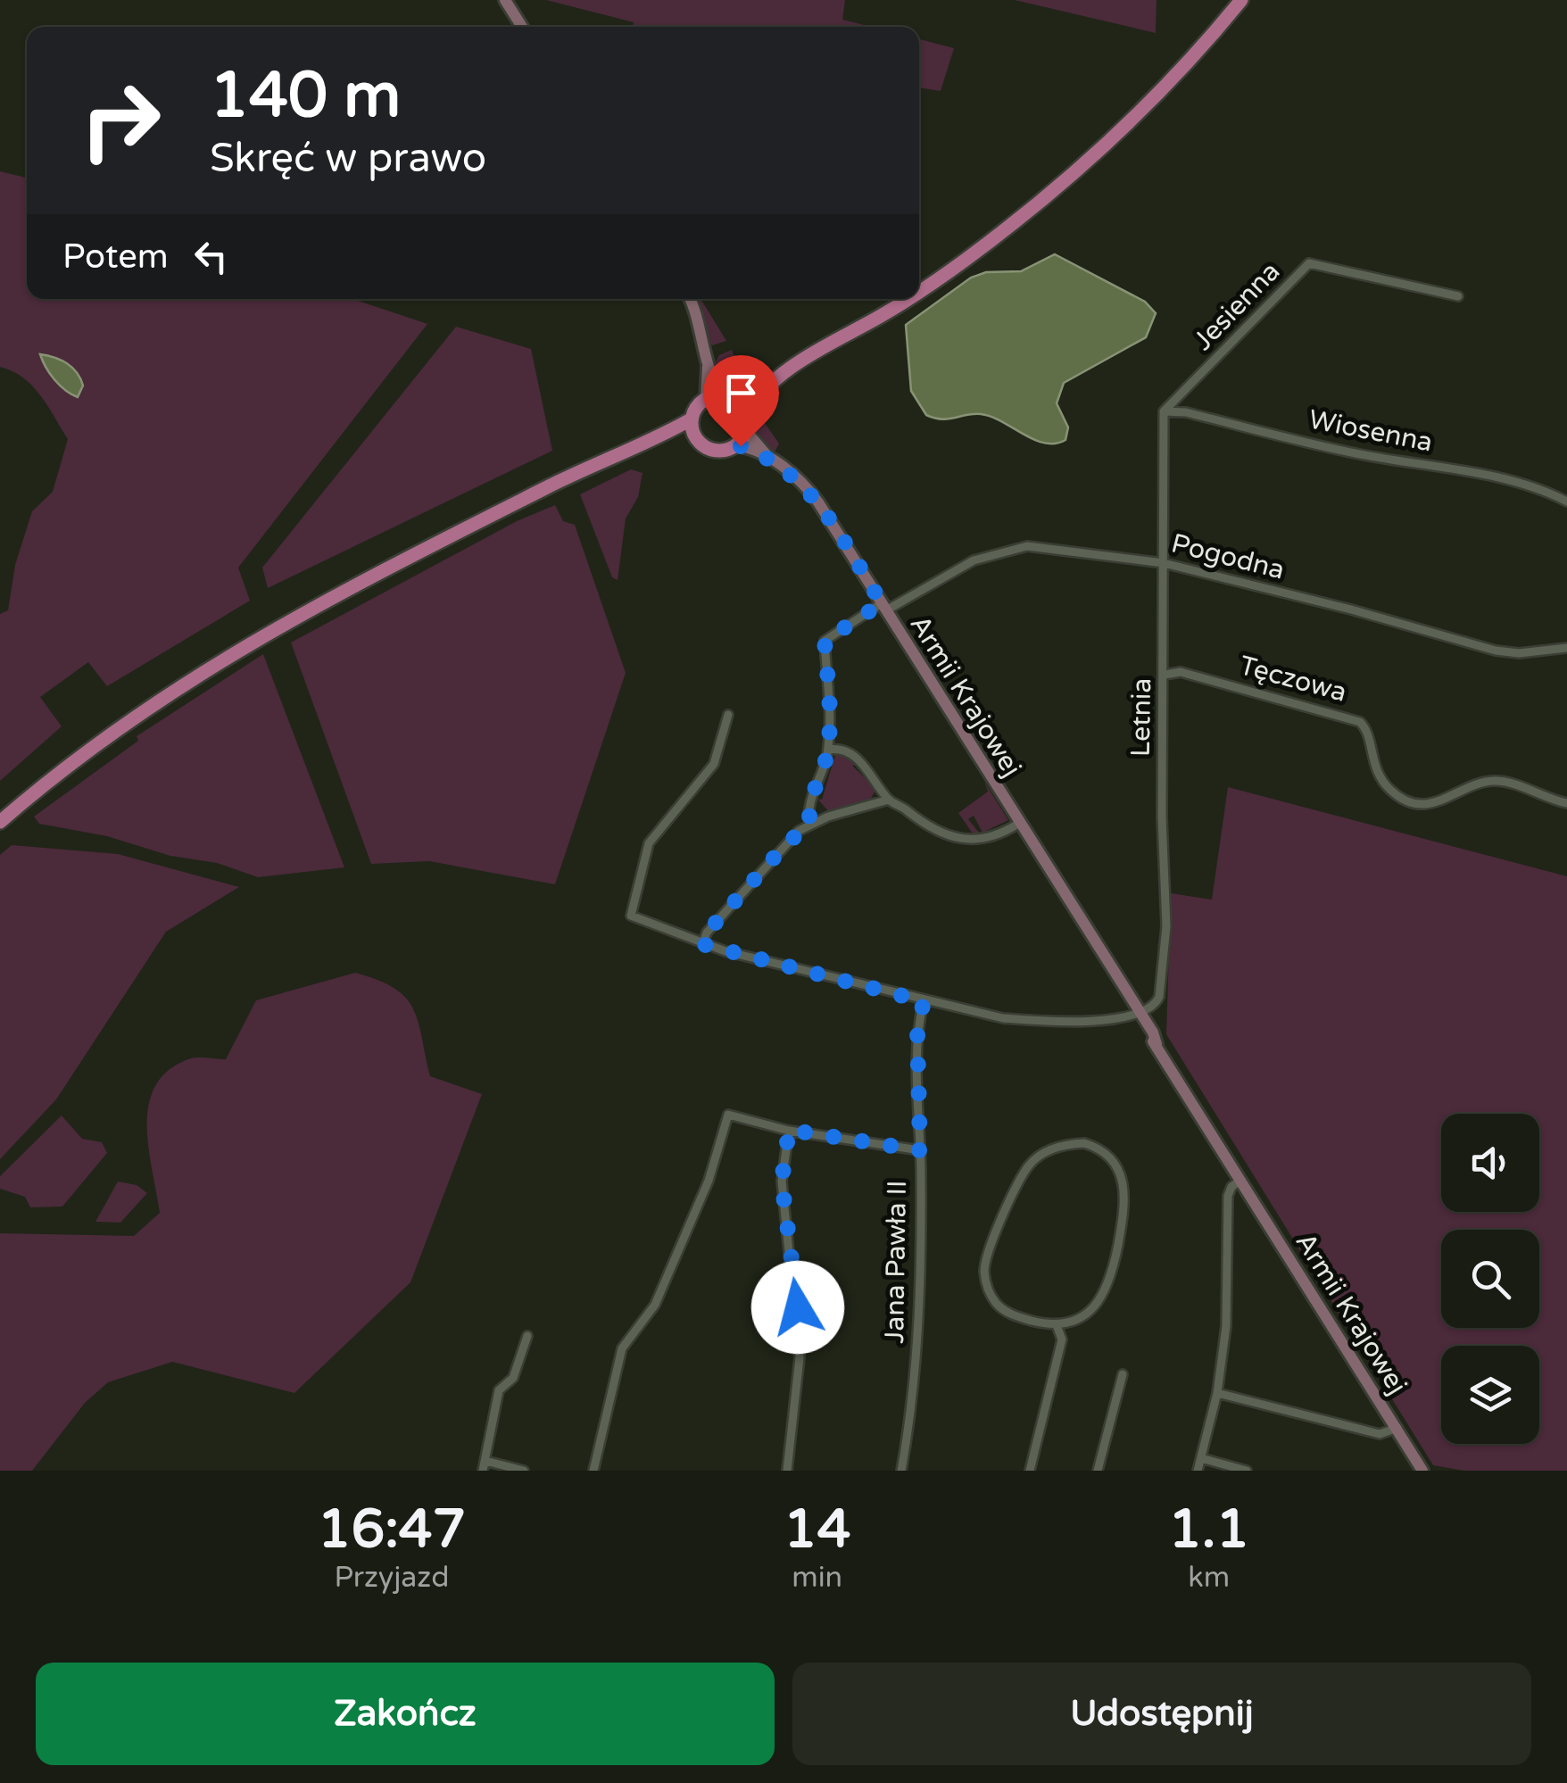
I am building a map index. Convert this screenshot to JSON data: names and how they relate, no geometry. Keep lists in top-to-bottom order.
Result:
{
  "streets": {
    "street": [
      "Jesienna",
      "Wiosenna",
      "Pogodna",
      "Tęczowa",
      "Armii Krajowej",
      "Letnia",
      "Jana Pawła II"
    ]
  },
  "crossings": [
    ["Jesienna", "Wiosenna"],
    ["Jesienna", "Letnia"],
    ["Wiosenna", "Letnia"],
    ["Pogodna", "Armii Krajowej"],
    ["Pogodna", "Letnia"],
    ["Tęczowa", "Letnia"],
    ["Armii Krajowej", "Letnia"]
  ],
  "page": {
    "turn": ["140 m", "Skręć w prawo"],
    "then": "Potem",
    "eta": [
      "16:47",
      "Przyjazd",
      "14",
      "min",
      "1.1",
      "km"
    ],
    "buttons": ["Zakończ", "Udostępnij"]
  }
}
